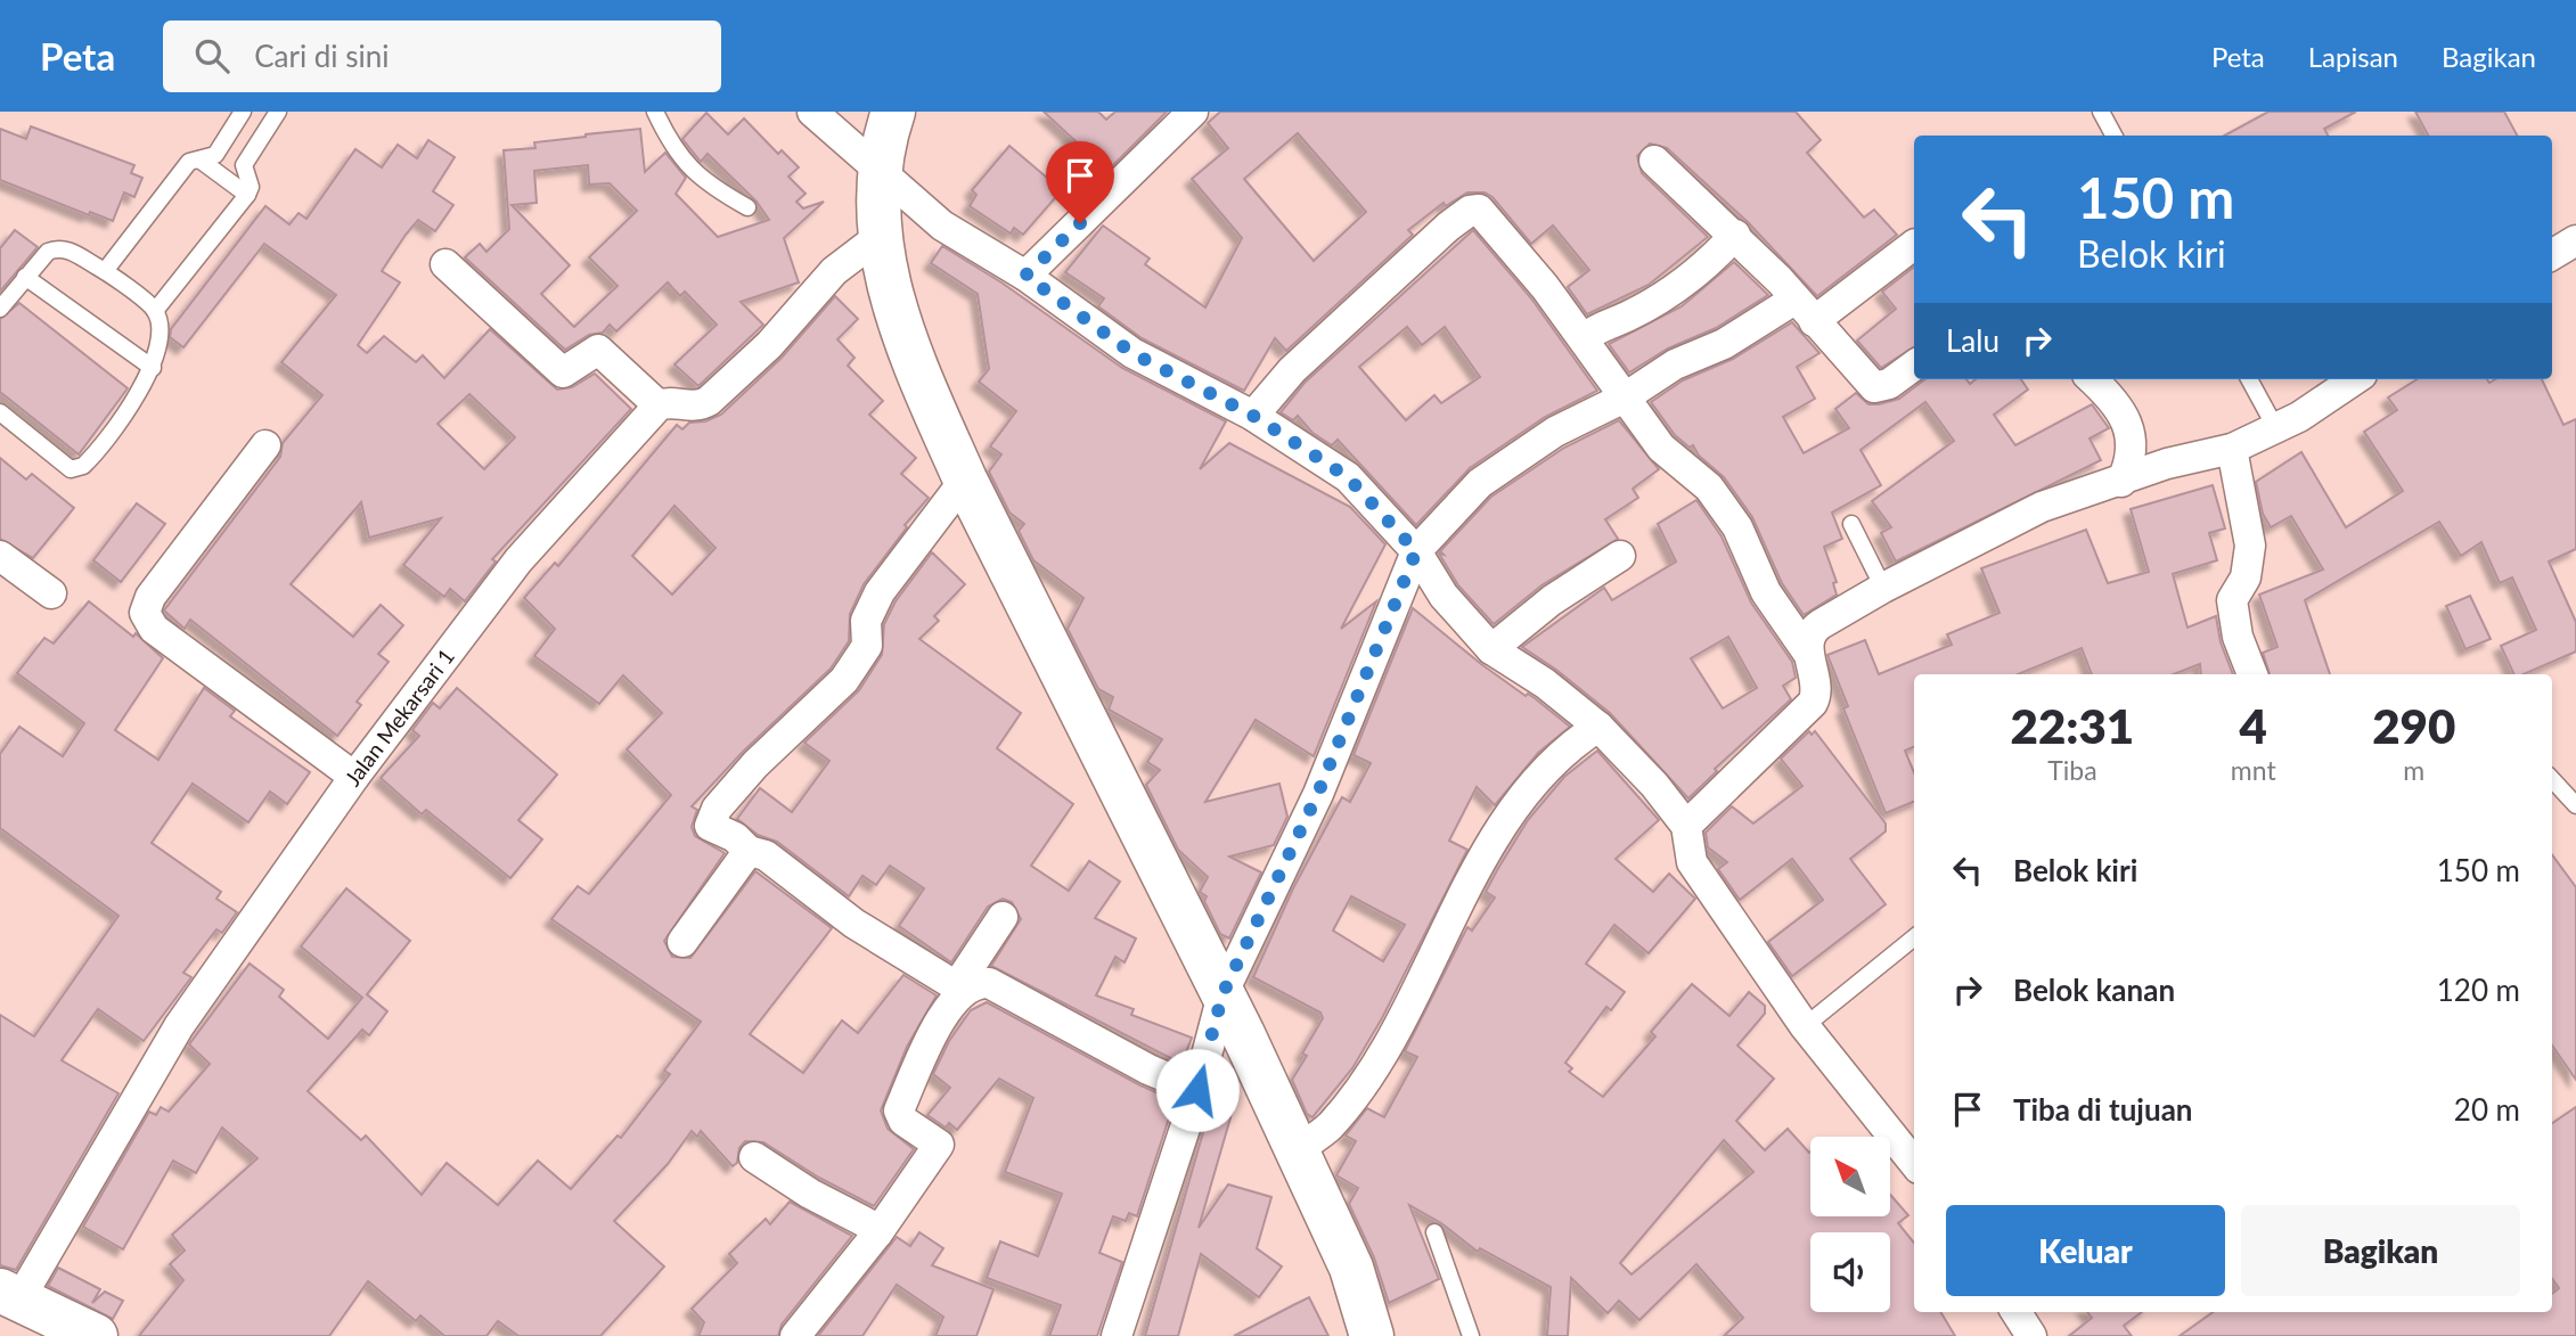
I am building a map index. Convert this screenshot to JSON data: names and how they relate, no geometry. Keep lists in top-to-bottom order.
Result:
{
  "streets": {
    "street": ["Jalan Mekarsari 1"]
  },
  "north": "top left",
  "page": {
    "header": "Peta",
    "search": "Cari di sini",
    "nav": ["Peta", "Lapisan", "Bagikan"],
    "turn": ["150 m", "Belok kiri"],
    "then": "Lalu",
    "eta": [
      "22:31",
      "Tiba",
      "4",
      "mnt",
      "290",
      "m"
    ],
    "list": [
      {
        "name": "Belok kiri",
        "value": "150 m"
      },
      {
        "name": "Belok kanan",
        "value": "120 m"
      },
      {
        "name": "Tiba di tujuan",
        "value": "20 m"
      }
    ],
    "buttons": ["Keluar", "Bagikan"]
  }
}
